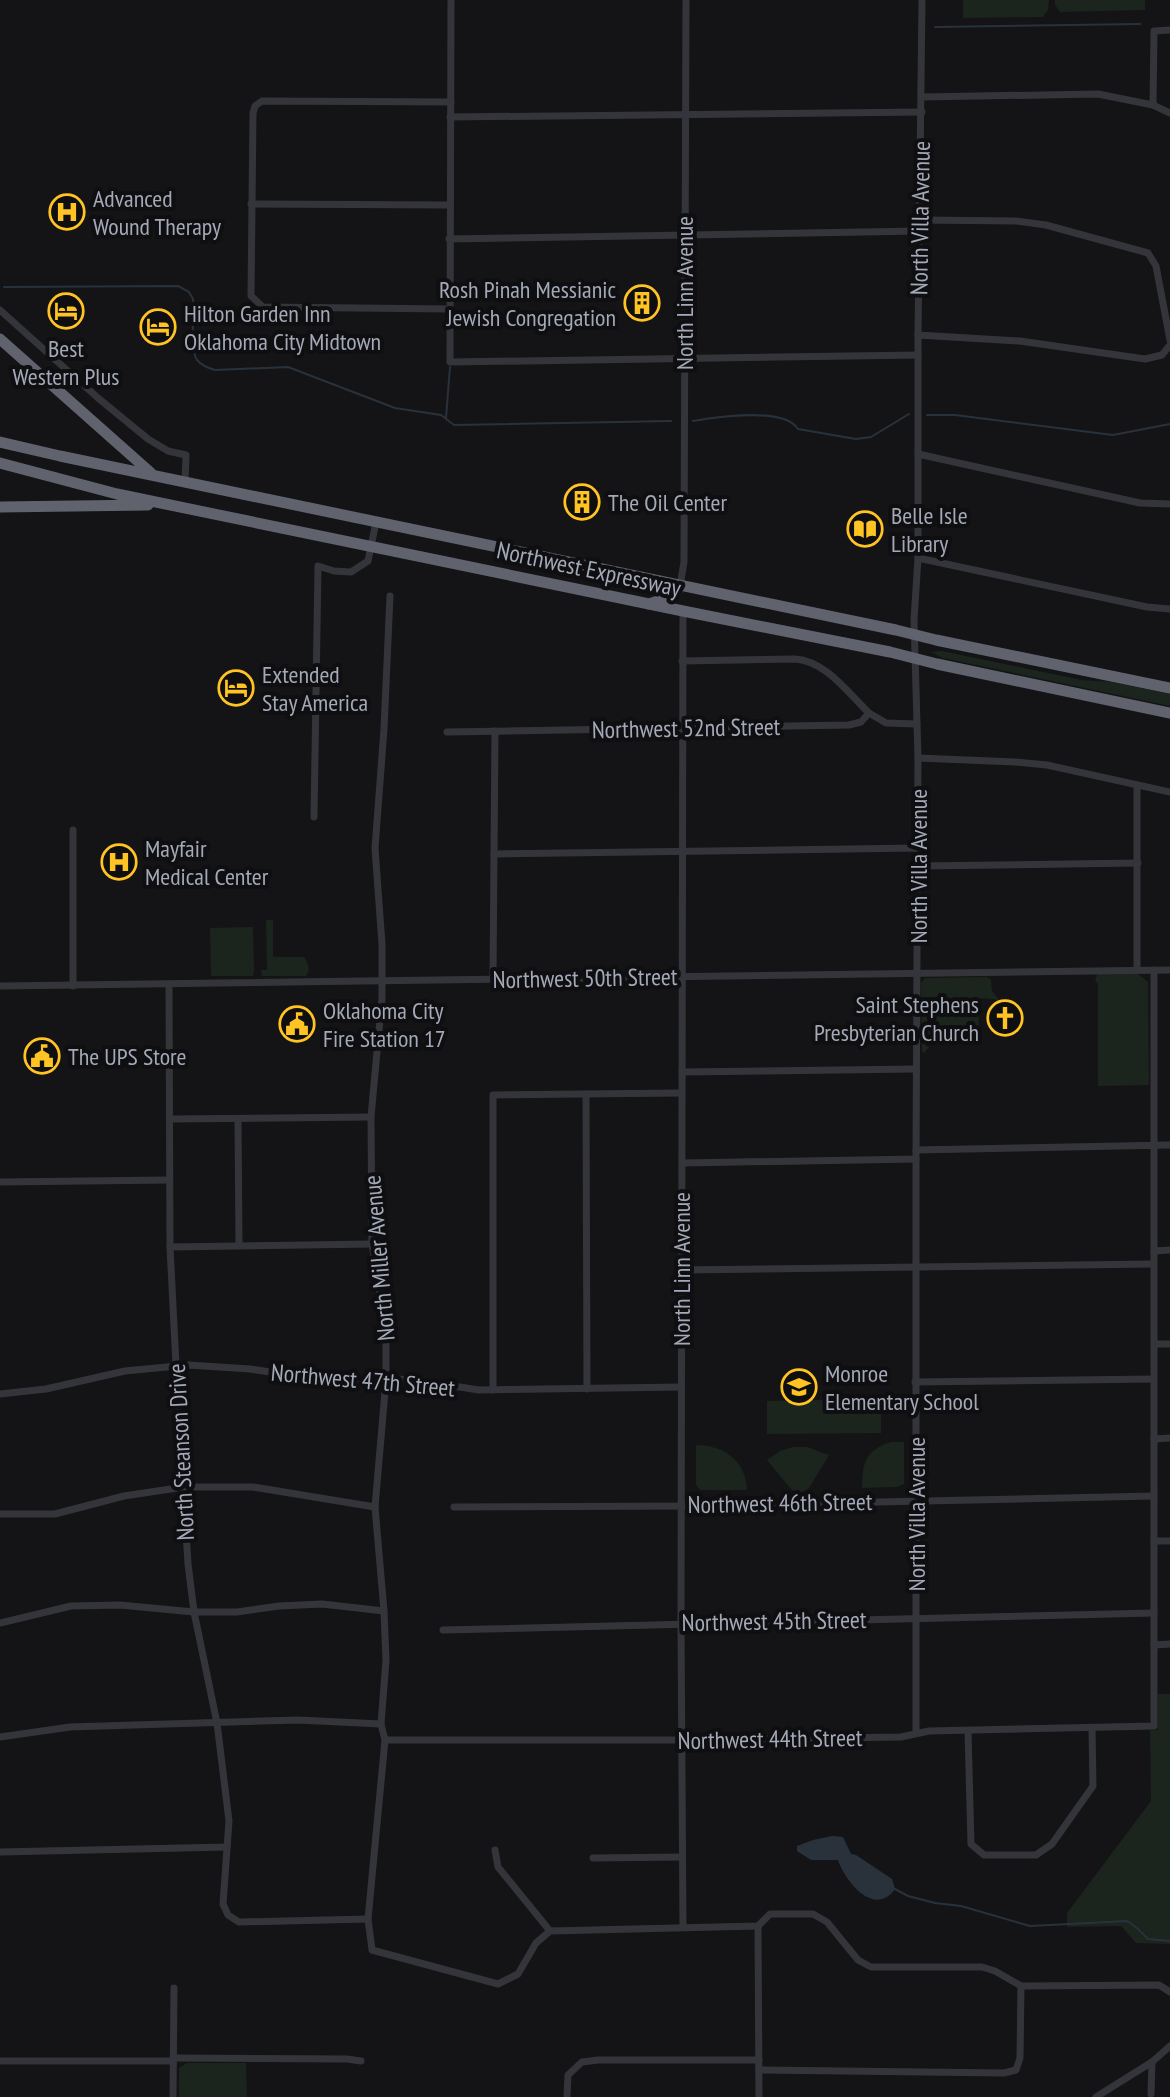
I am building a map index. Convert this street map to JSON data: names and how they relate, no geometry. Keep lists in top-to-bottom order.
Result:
{
  "streets": {
    "highway": ["Northwest Expressway"],
    "street": [
      "North Villa Avenue",
      "North Linn Avenue",
      "Northwest 52nd Street",
      "Northwest 50th Street",
      "North Miller Avenue",
      "Northwest 47th Street",
      "North Steanson Drive",
      "Northwest 46th Street",
      "Northwest 45th Street",
      "Northwest 44th Street"
    ]
  },
  "crossings": [
    ["North Villa Avenue", "Northwest Expressway"],
    ["North Villa Avenue", "Northwest 50th Street"],
    ["North Villa Avenue", "Northwest 46th Street"],
    ["North Villa Avenue", "Northwest 45th Street"],
    ["North Villa Avenue", "Northwest 44th Street"],
    ["North Linn Avenue", "Northwest Expressway"],
    ["North Linn Avenue", "Northwest 52nd Street"],
    ["North Linn Avenue", "Northwest 50th Street"],
    ["North Linn Avenue", "Northwest 47th Street"],
    ["North Linn Avenue", "Northwest 46th Street"],
    ["North Linn Avenue", "Northwest 45th Street"],
    ["North Linn Avenue", "Northwest 44th Street"],
    ["Northwest 50th Street", "North Miller Avenue"],
    ["Northwest 50th Street", "North Steanson Drive"],
    ["North Miller Avenue", "Northwest 47th Street"],
    ["North Miller Avenue", "North Steanson Drive"],
    ["North Miller Avenue", "Northwest 44th Street"],
    ["Northwest 47th Street", "North Steanson Drive"]
  ],
  "places": {
    "hospital": ["Advanced Wound Therapy", "Mayfair Medical Center"],
    "building": ["Rosh Pinah Messianic Jewish Congregation", "The Oil Center"],
    "hotel": ["Best Western Plus", "Hilton Garden Inn Oklahoma City Midtown", "Extended Stay America"],
    "library": ["Belle Isle Library"],
    "church": ["Saint Stephens Presbyterian Church"],
    "public building": ["Oklahoma City Fire Station 17", "The UPS Store"],
    "school or university": ["Monroe Elementary School"]
  }
}
